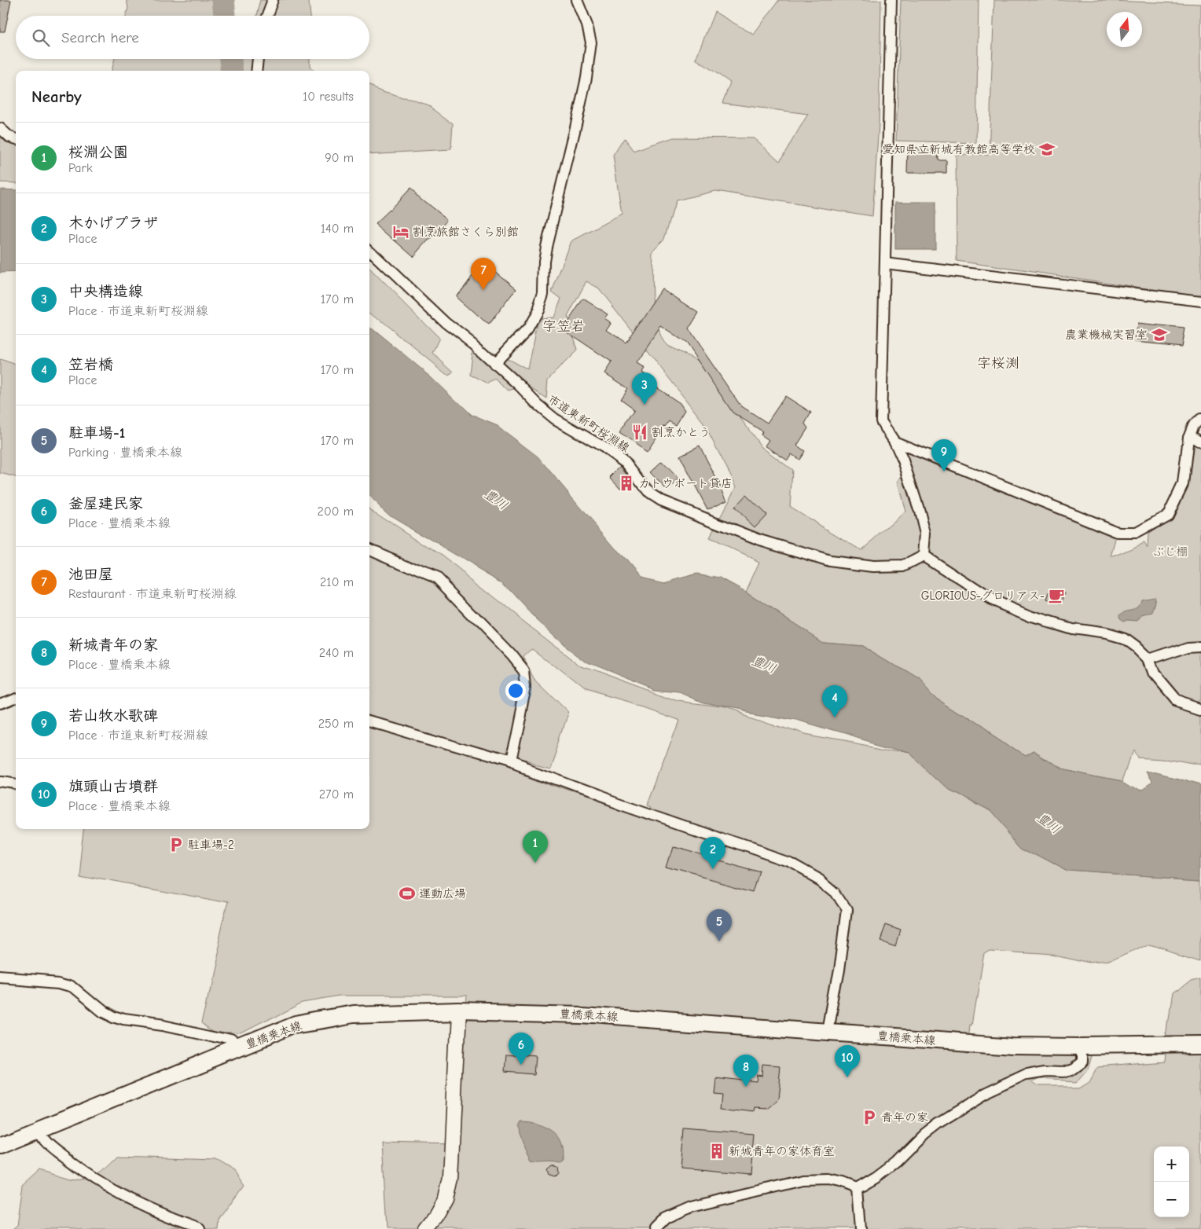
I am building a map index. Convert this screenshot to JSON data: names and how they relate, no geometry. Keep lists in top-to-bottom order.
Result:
{
  "streets": {
    "main road": ["豊橋乗本線"],
    "street": ["市道東新町桜淵線"]
  },
  "districts": ["字笠岩", "字桜渕"],
  "water": ["豊川"],
  "parks": ["ぶじ棚"],
  "places": {
    "school or university": ["愛知県立新城有教館高等学校", "農業機械実習室"],
    "hotel": ["割烹旅館さくら別館"],
    "restaurant": ["割烹かとう"],
    "building": ["カトウボート貸店", "新城青年の家体育室"],
    "cafe": ["GLORIOUS-グロリアス-"],
    "parking": ["駐車場-2", "青年の家"],
    "sports": ["運動広場"]
  },
  "north": "top",
  "page": {
    "search": "Search here",
    "heading": ["Nearby", "10 results"],
    "list": [
      {
        "mark": "1",
        "name": "桜淵公園",
        "note": "Park",
        "value": "90 m"
      },
      {
        "mark": "2",
        "name": "木かげプラザ",
        "note": "Place",
        "value": "140 m"
      },
      {
        "mark": "3",
        "name": "中央構造線",
        "note": "Place · 市道東新町桜淵線",
        "value": "170 m"
      },
      {
        "mark": "4",
        "name": "笠岩橋",
        "note": "Place",
        "value": "170 m"
      },
      {
        "mark": "5",
        "name": "駐車場-1",
        "note": "Parking · 豊橋乗本線",
        "value": "170 m"
      },
      {
        "mark": "6",
        "name": "釜屋建民家",
        "note": "Place · 豊橋乗本線",
        "value": "200 m"
      },
      {
        "mark": "7",
        "name": "池田屋",
        "note": "Restaurant · 市道東新町桜淵線",
        "value": "210 m"
      },
      {
        "mark": "8",
        "name": "新城青年の家",
        "note": "Place · 豊橋乗本線",
        "value": "240 m"
      },
      {
        "mark": "9",
        "name": "若山牧水歌碑",
        "note": "Place · 市道東新町桜淵線",
        "value": "250 m"
      },
      {
        "mark": "10",
        "name": "旗頭山古墳群",
        "note": "Place · 豊橋乗本線",
        "value": "270 m"
      }
    ],
    "pins": [
      "7",
      "3",
      "9",
      "4",
      "1",
      "2",
      "5",
      "6",
      "10",
      "8"
    ],
    "map_buttons": ["+", "−"]
  }
}
